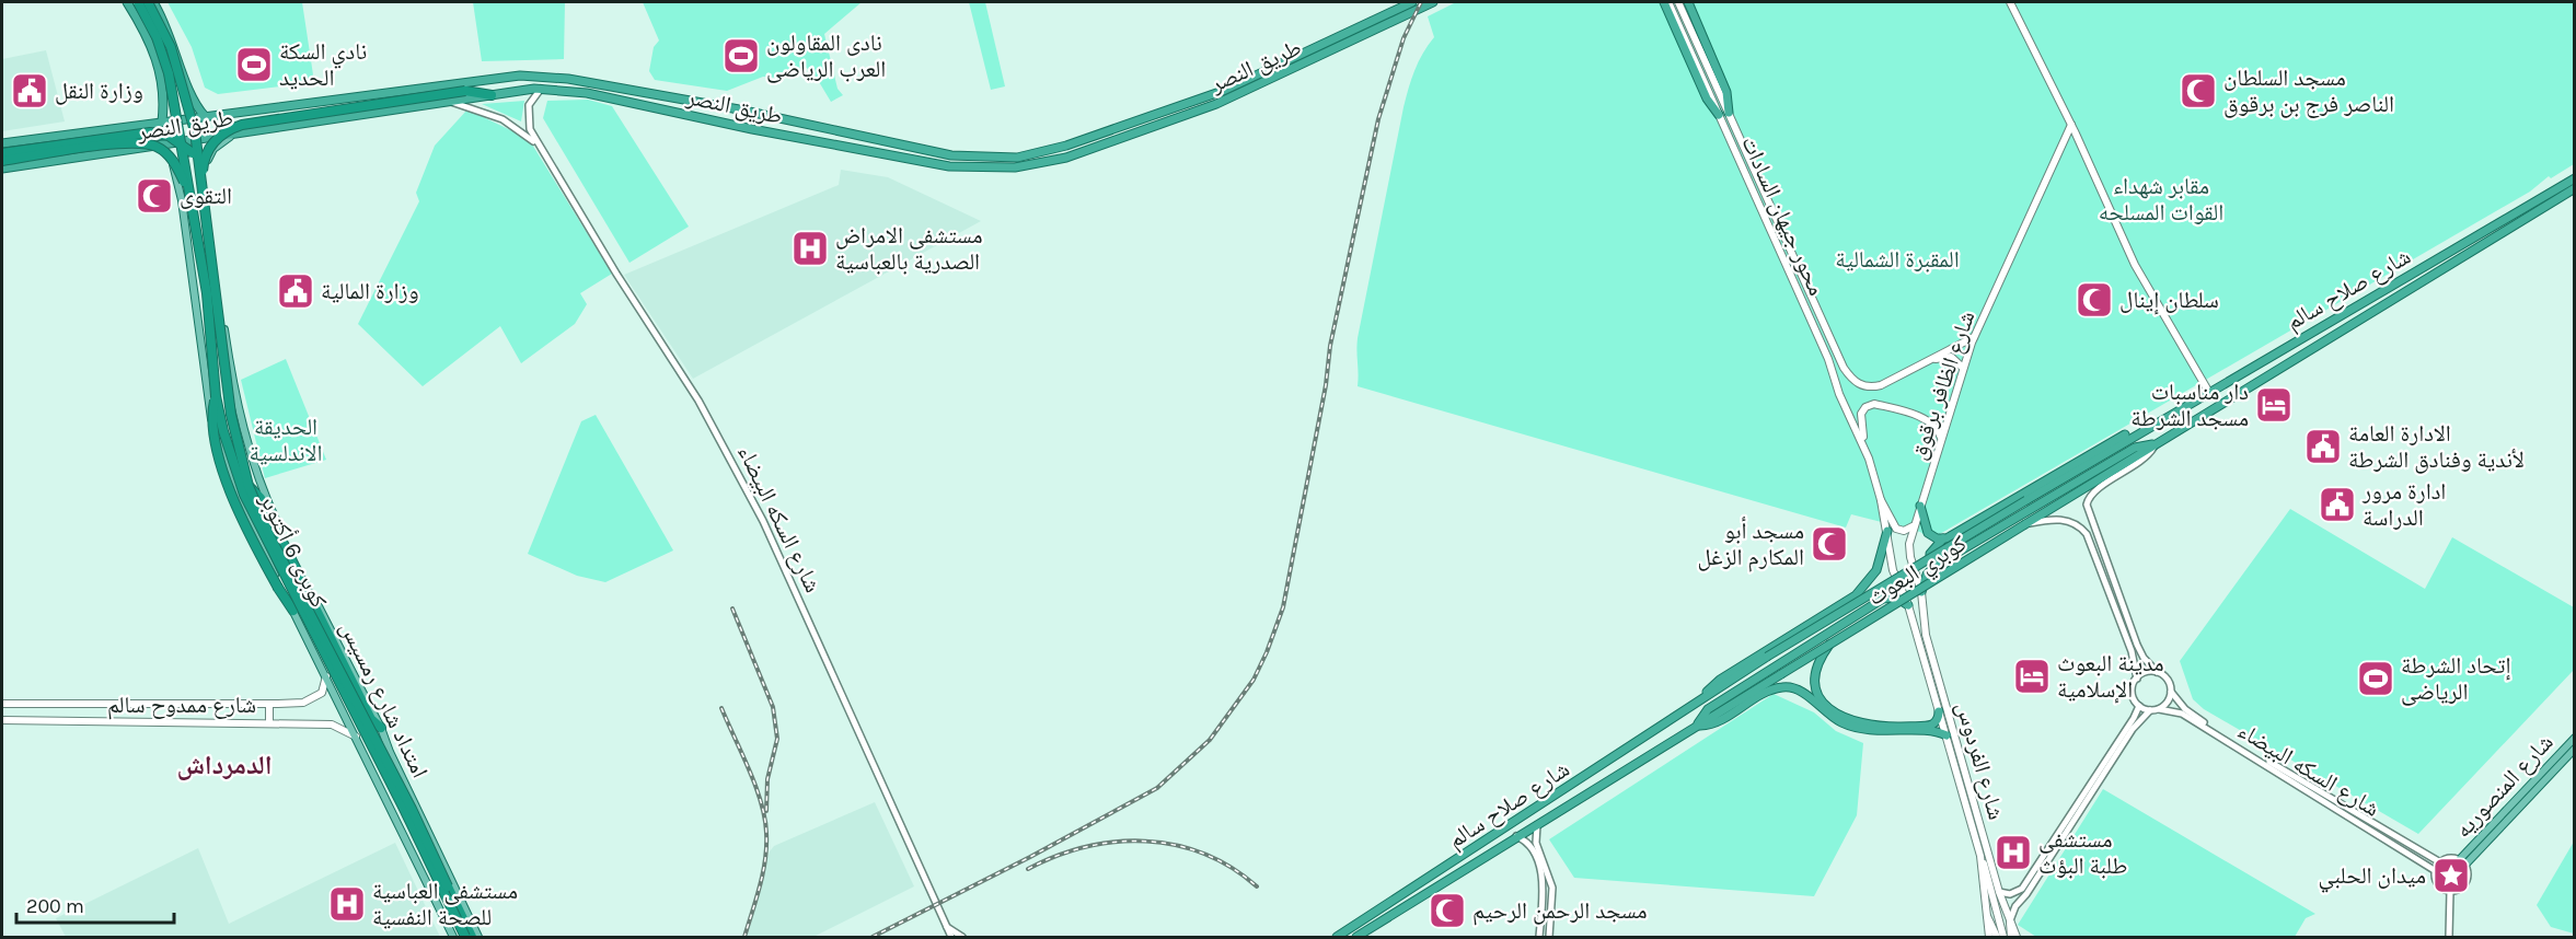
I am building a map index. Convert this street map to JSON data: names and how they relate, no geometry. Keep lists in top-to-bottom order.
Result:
{
  "streets": {
    "highway": [
      "طريق النصر",
      "شارع صلاح سالم",
      "كوبرى 6 أكتوبر",
      "كوبري البعوث"
    ],
    "main road": [
      "محور جيهان السادات",
      "شارع الظافر برقوق",
      "امتداد شارع رمسيس",
      "شارع ممدوح سالم",
      "شارع الفردوس",
      "شارع المنصوريه"
    ],
    "street": ["شارع السكه البيضاء"]
  },
  "crossings": [
    ["طريق النصر", "شارع السكه البيضاء"],
    ["طريق النصر", "امتداد شارع رمسيس"],
    ["شارع صلاح سالم", "كوبري البعوث"],
    ["شارع الظافر برقوق", "شارع الفردوس"],
    ["شارع السكه البيضاء", "شارع المنصوريه"],
    ["كوبرى 6 أكتوبر", "امتداد شارع رمسيس"],
    ["امتداد شارع رمسيس", "شارع ممدوح سالم"]
  ],
  "districts": ["الدمرداش"],
  "parks": ["مقابر شهداء القوات المسلحه", "المقبرة الشمالية", "الحديقة الاندلسية"],
  "places": {
    "sports": ["نادى المقاولون العرب الرياضى", "نادي السكة الحديد", "إتحاد الشرطة الرياضى"],
    "public building": [
      "وزارة النقل",
      "وزارة المالية",
      "الادارة العامة لأندية وفنادق الشرطة",
      "ادارة مرور الدراسة"
    ],
    "mosque": [
      "مسجد السلطان الناصر فرج بن برقوق",
      "التقوى",
      "سلطان إينال",
      "مسجد أبو المكارم الزغل",
      "مسجد الرحمن الرحيم"
    ],
    "hospital": ["مستشفى الامراض الصدرية بالعباسية", "مستشفى طلبة البؤث", "مستشفى العباسية للصحة النفسية"],
    "hotel": ["دار مناسبات مسجد الشرطة", "مدينة البعوث الإسلامية"],
    "place": ["ميدان الحلبي"]
  },
  "scale_bar": "200 m"
}
